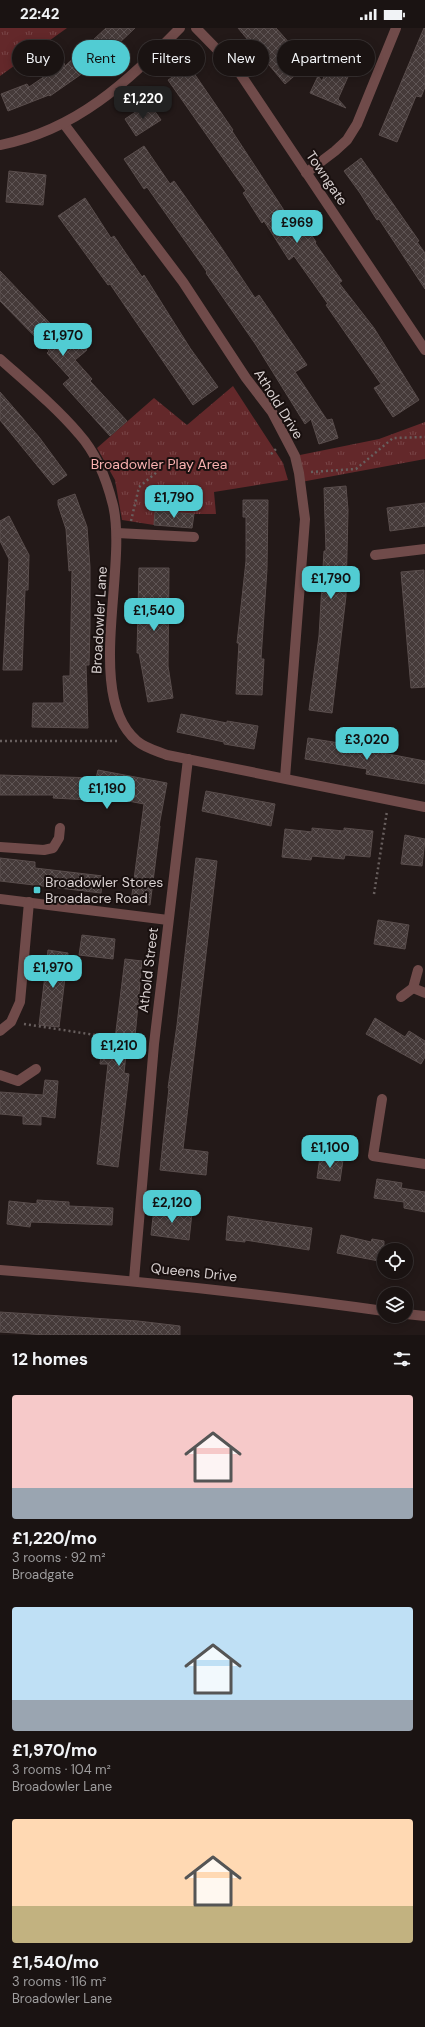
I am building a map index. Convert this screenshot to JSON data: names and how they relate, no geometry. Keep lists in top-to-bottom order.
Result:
{
  "streets": {
    "street": [
      "Towngate",
      "Athold Drive",
      "Broadowler Lane",
      "Athold Street",
      "Queens Drive"
    ]
  },
  "crossings": [
    ["Athold Drive", "Broadowler Lane"],
    ["Broadowler Lane", "Athold Street"],
    ["Athold Street", "Queens Drive"]
  ],
  "parks": ["Broadowler Play Area"],
  "places": {
    "transit": ["Broadowler Stores Broadacre Road"]
  },
  "page": {
    "status": "22:42",
    "chip": [
      "Buy",
      "Rent",
      "Filters",
      "New",
      "Apartment"
    ],
    "price": [
      "£1,220",
      "£969",
      "£1,970",
      "£1,790",
      "£1,790",
      "£1,540",
      "£3,020",
      "£1,190",
      "£1,970",
      "£1,210",
      "£1,100",
      "£2,120"
    ],
    "heading": "12 homes",
    "list": [
      {
        "name": "£1,220/mo",
        "note": "3 rooms · 92 m² · Broadgate"
      },
      {
        "name": "£1,970/mo",
        "note": "3 rooms · 104 m² · Broadowler Lane"
      },
      {
        "name": "£1,540/mo",
        "note": "3 rooms · 116 m² · Broadowler Lane"
      }
    ]
  }
}
